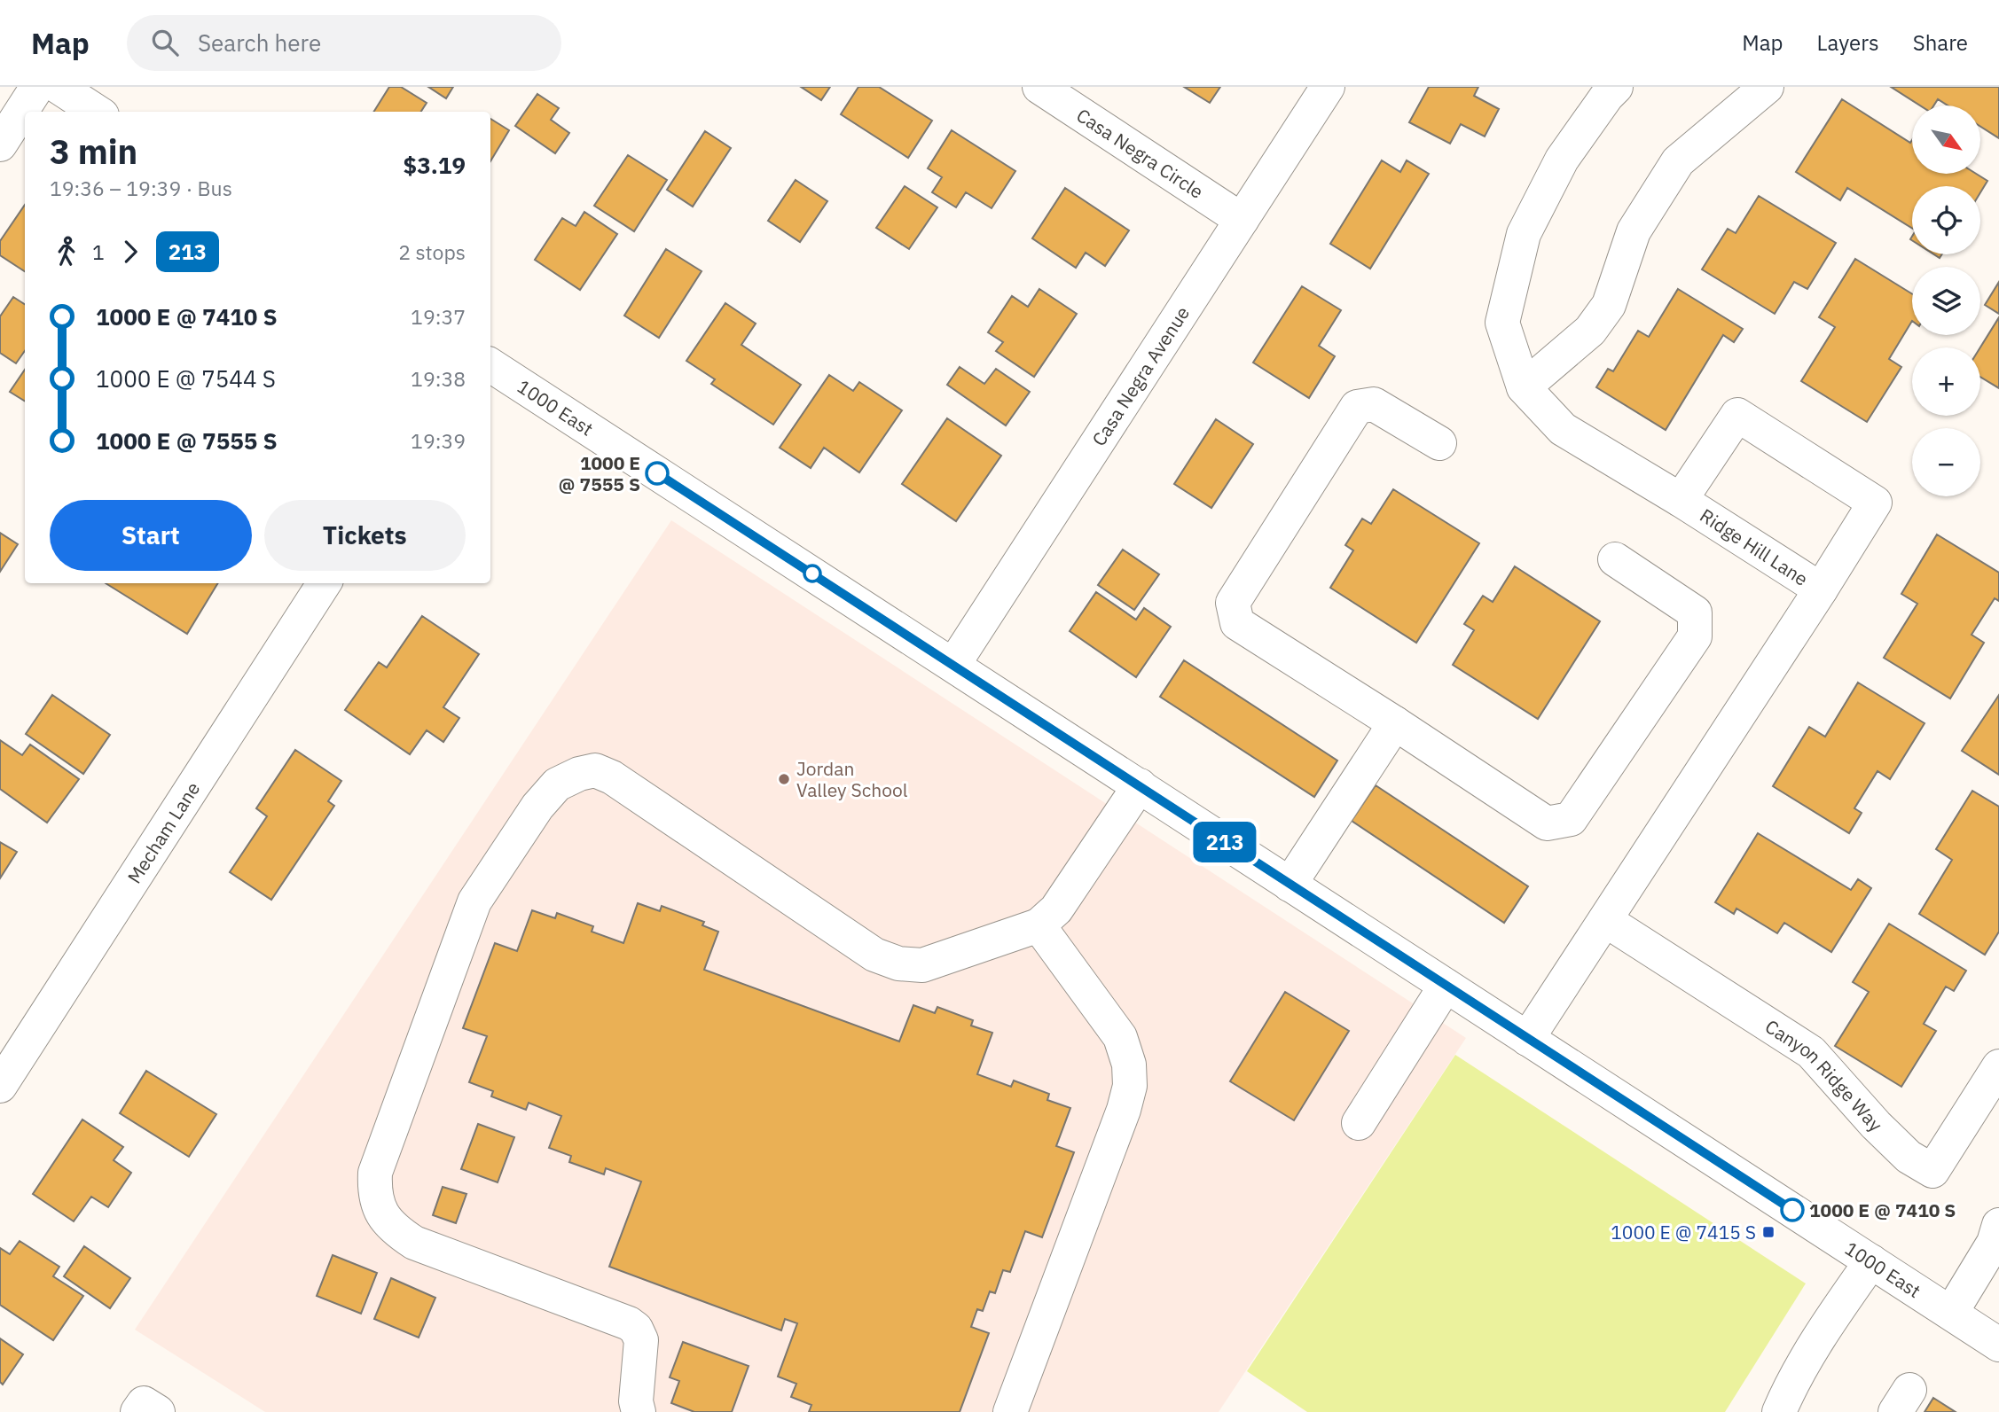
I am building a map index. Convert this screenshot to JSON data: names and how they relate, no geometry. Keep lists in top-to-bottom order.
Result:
{
  "streets": {
    "street": [
      "Casa Negra Circle",
      "Casa Negra Avenue",
      "1000 East",
      "Ridge Hill Lane",
      "Mecham Lane",
      "Canyon Ridge Way"
    ]
  },
  "crossings": [
    ["Casa Negra Circle", "Casa Negra Avenue"],
    ["Casa Negra Avenue", "1000 East"],
    ["1000 East", "Ridge Hill Lane"],
    ["Ridge Hill Lane", "Canyon Ridge Way"]
  ],
  "places": {
    "other": ["1000 E @ 7555 S", "Jordan Valley School", "1000 E @ 7410 S"],
    "transit": ["1000 E @ 7415 S"]
  },
  "lines": ["bus line 213"],
  "north": "bottom right",
  "page": {
    "header": "Map",
    "search": "Search here",
    "nav": ["Map", "Layers", "Share"],
    "on_map": "213",
    "map_buttons": ["+", "−"],
    "heading": ["3 min", "19:36 – 19:39 · Bus", "$3.19"],
    "legs": ["1", "213", "2 stops"],
    "list": [
      {
        "name": "1000 E @ 7410 S",
        "value": "19:37"
      },
      {
        "name": "1000 E @ 7544 S",
        "value": "19:38"
      },
      {
        "name": "1000 E @ 7555 S",
        "value": "19:39"
      }
    ],
    "buttons": ["Start", "Tickets"]
  }
}
